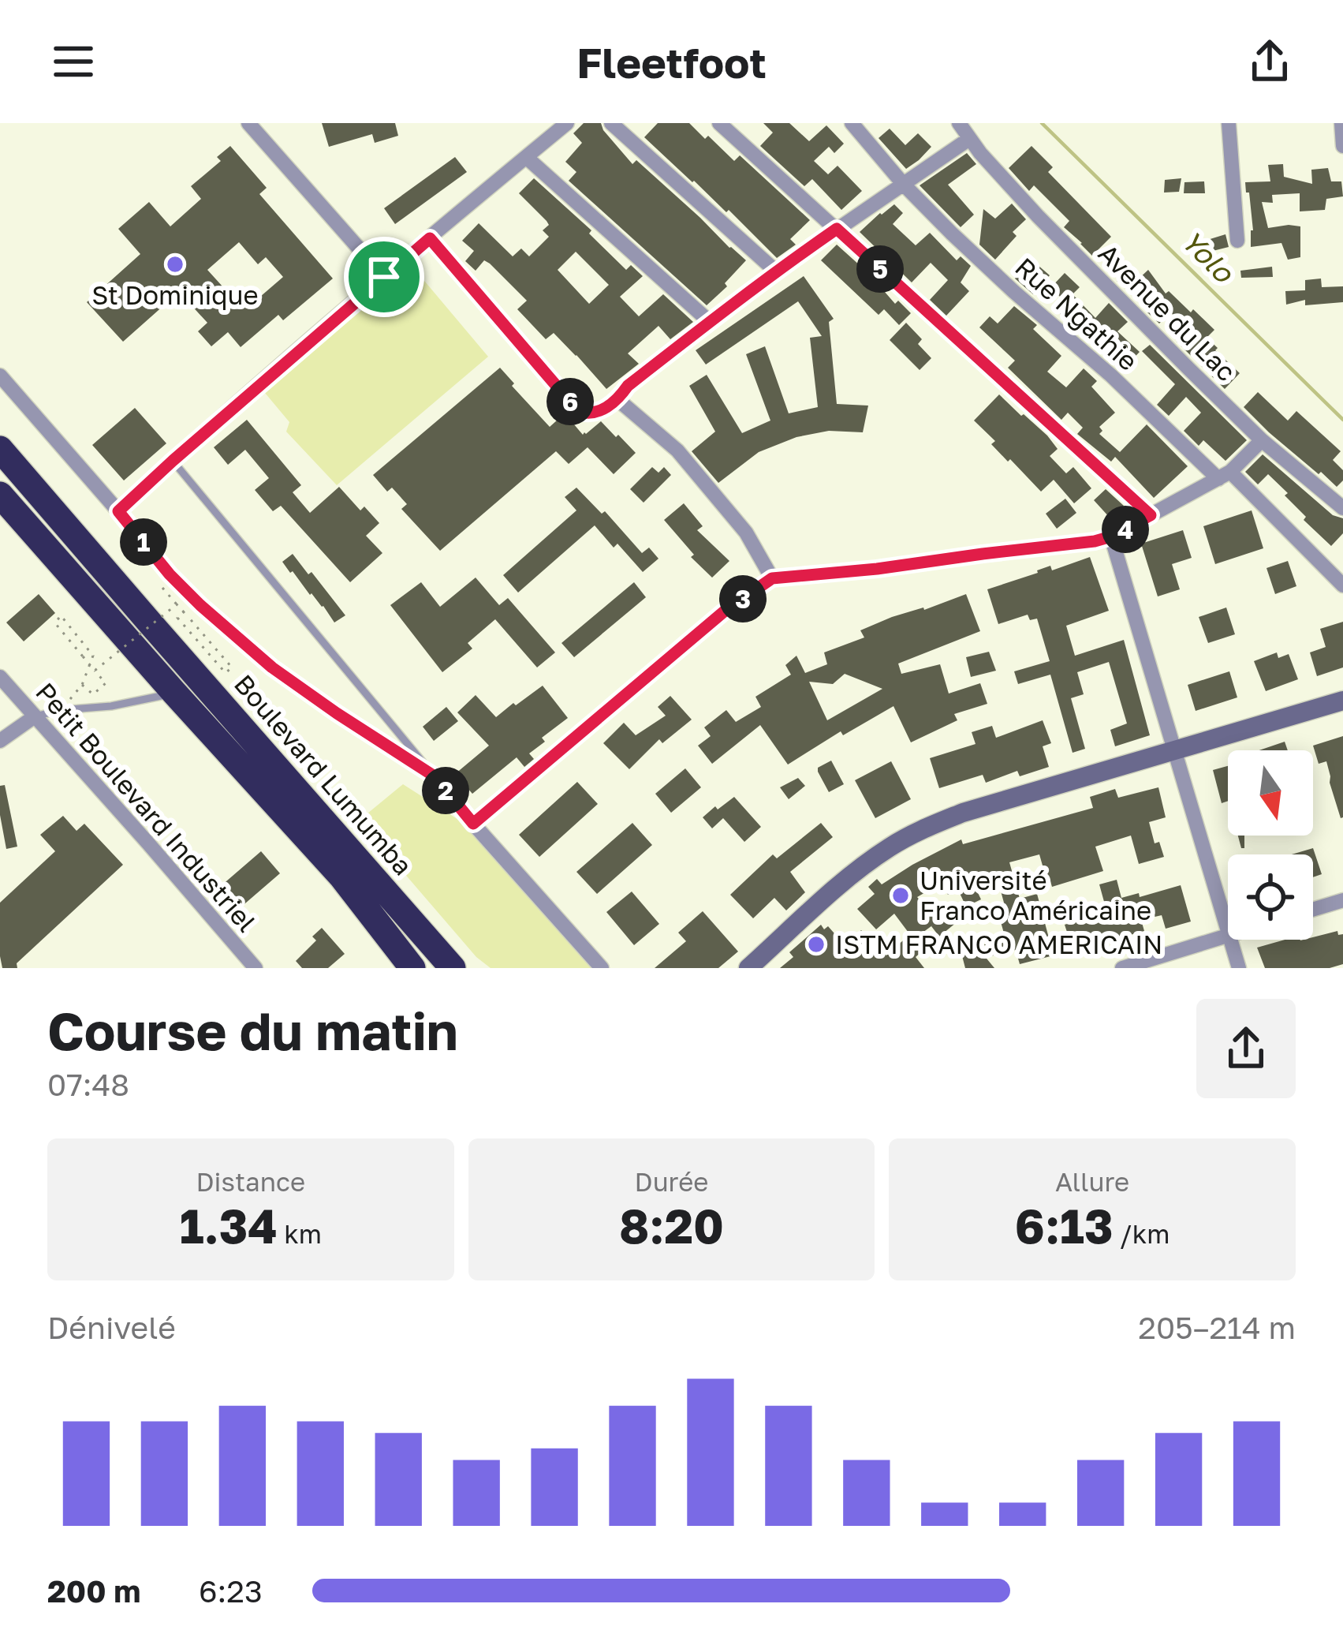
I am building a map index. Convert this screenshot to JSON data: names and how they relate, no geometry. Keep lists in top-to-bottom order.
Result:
{
  "streets": {
    "highway": ["Boulevard Lumumba"],
    "street": ["Avenue du Lac", "Rue Ngathie", "Petit Boulevard Industriel"]
  },
  "water": ["Yolo"],
  "places": ["St Dominique", "Université Franco Américaine", "ISTM FRANCO AMERICAIN"],
  "north": "bottom",
  "page": {
    "header": "Fleetfoot",
    "pins": [
      "5",
      "6",
      "4",
      "1",
      "3",
      "2"
    ],
    "heading": ["Course du matin", "07:48"],
    "stats": [
      ["Distance", "1.34 km"],
      ["Durée", "8:20"],
      ["Allure", "6:13 /km"]
    ],
    "chart": ["Dénivelé", "205–214 m"],
    "list": [
      {
        "name": "200 m",
        "note": "6:23"
      }
    ]
  }
}
